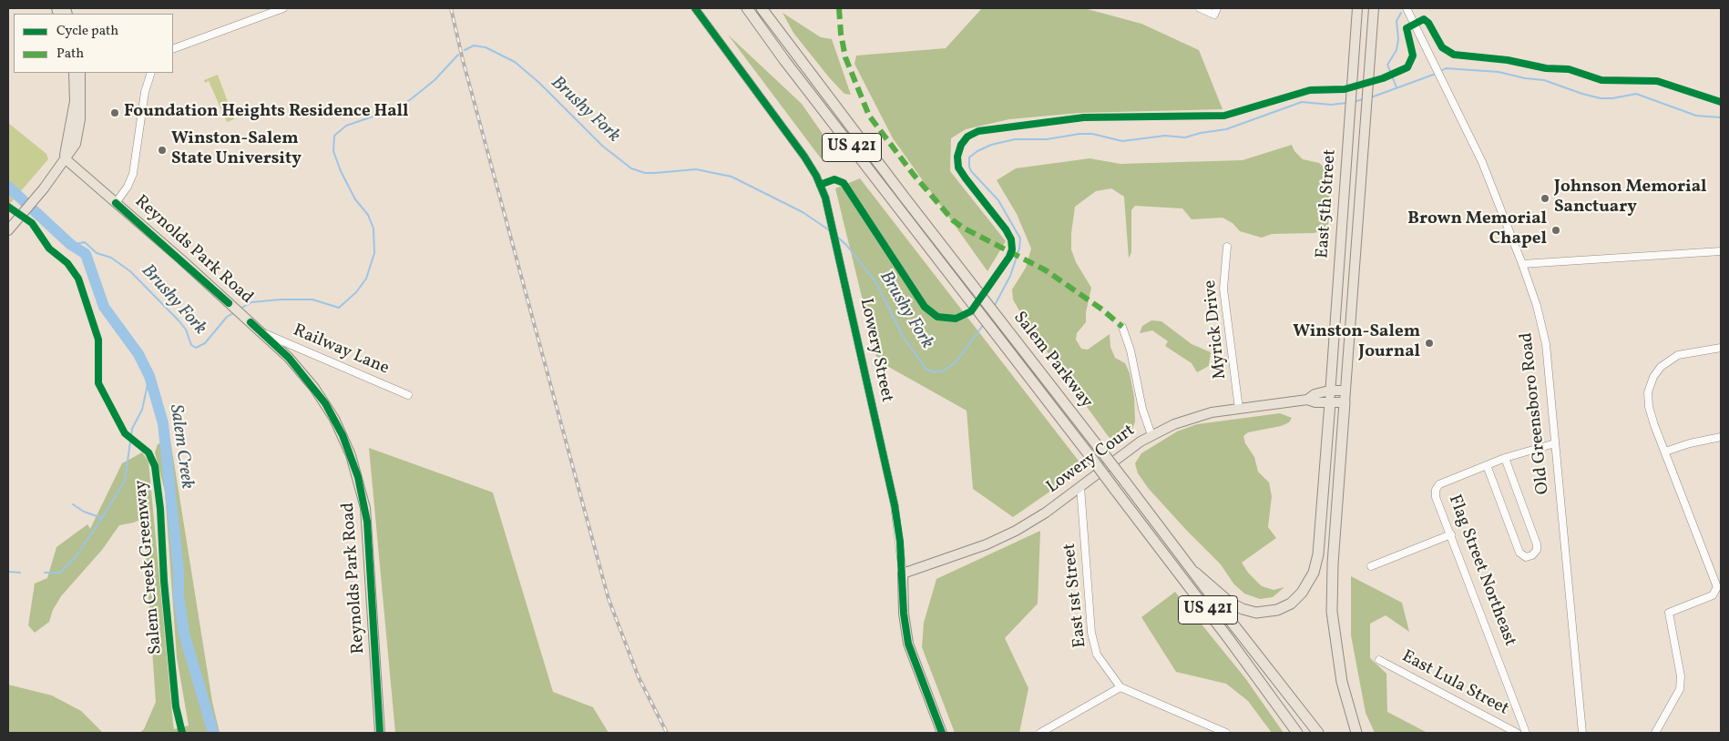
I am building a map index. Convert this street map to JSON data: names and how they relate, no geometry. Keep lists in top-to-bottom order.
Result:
{
  "streets": {
    "highway": ["US 421", "Salem Parkway"],
    "main road": [
      "East 5th Street",
      "Reynolds Park Road",
      "Lowery Street",
      "Lowery Court"
    ],
    "street": [
      "Myrick Drive",
      "Railway Lane",
      "Old Greensboro Road",
      "Flag Street Northeast",
      "East 1st Street",
      "East Lula Street"
    ],
    "cycle path": ["Salem Creek Greenway"]
  },
  "crossings": [
    ["East 5th Street", "Lowery Court"],
    ["Reynolds Park Road", "Railway Lane"],
    ["Myrick Drive", "Lowery Court"],
    ["Lowery Street", "Lowery Court"],
    ["Old Greensboro Road", "Flag Street Northeast"],
    ["Lowery Court", "East 1st Street"]
  ],
  "water": ["Brushy Fork", "Salem Creek"],
  "places": [
    "Foundation Heights Residence Hall",
    "Winston-Salem State University",
    "Johnson Memorial Sanctuary",
    "Brown Memorial Chapel",
    "Winston-Salem Journal"
  ],
  "legend": ["Cycle path", "Path"]
}
